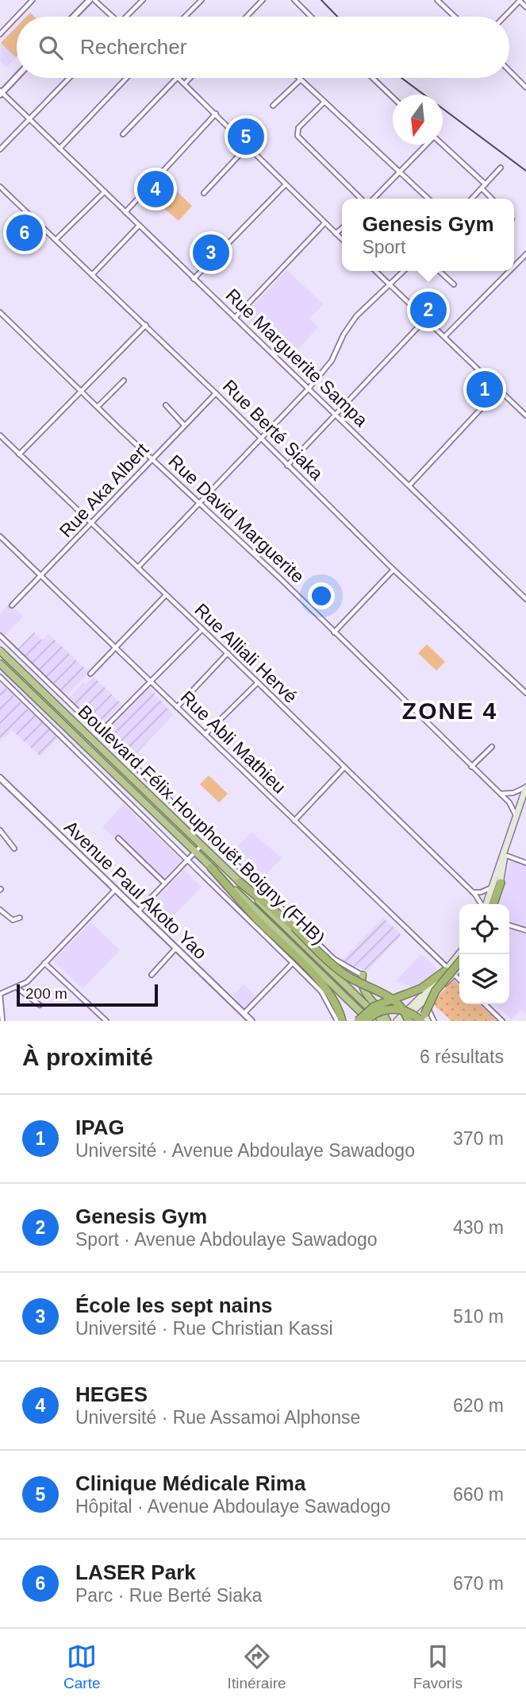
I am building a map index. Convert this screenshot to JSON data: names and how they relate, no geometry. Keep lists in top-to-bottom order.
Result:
{
  "streets": {
    "highway": ["Boulevard Félix Houphouët Boigny (FHB)"],
    "street": [
      "Rue Marguerite Sampa",
      "Rue Berté Siaka",
      "Rue Aka Albert",
      "Rue David Marguerite",
      "Rue Alliali Hervé",
      "Rue Abli Mathieu",
      "Avenue Paul Akoto Yao"
    ]
  },
  "crossings": [
    ["Rue Berté Siaka", "Rue Aka Albert"],
    ["Rue Aka Albert", "Rue David Marguerite"],
    ["Rue Aka Albert", "Rue Alliali Hervé"],
    ["Rue Aka Albert", "Rue Abli Mathieu"]
  ],
  "districts": ["ZONE 4"],
  "scale_bar": "200 m",
  "north": "bottom",
  "page": {
    "search": "Rechercher",
    "pins": [
      "5",
      "4",
      "6",
      "3",
      "2",
      "1"
    ],
    "popup": ["Genesis Gym", "Sport"],
    "scale": "200 m",
    "heading": ["À proximité", "6 résultats"],
    "list": [
      {
        "mark": "1",
        "name": "IPAG",
        "note": "Université · Avenue Abdoulaye Sawadogo",
        "value": "370 m"
      },
      {
        "mark": "2",
        "name": "Genesis Gym",
        "note": "Sport · Avenue Abdoulaye Sawadogo",
        "value": "430 m"
      },
      {
        "mark": "3",
        "name": "École les sept nains",
        "note": "Université · Rue Christian Kassi",
        "value": "510 m"
      },
      {
        "mark": "4",
        "name": "HEGES",
        "note": "Université · Rue Assamoi Alphonse",
        "value": "620 m"
      },
      {
        "mark": "5",
        "name": "Clinique Médicale Rima",
        "note": "Hôpital · Avenue Abdoulaye Sawadogo",
        "value": "660 m"
      },
      {
        "mark": "6",
        "name": "LASER Park",
        "note": "Parc · Rue Berté Siaka",
        "value": "670 m"
      }
    ],
    "nav": ["Carte", "Itinéraire", "Favoris"]
  }
}
